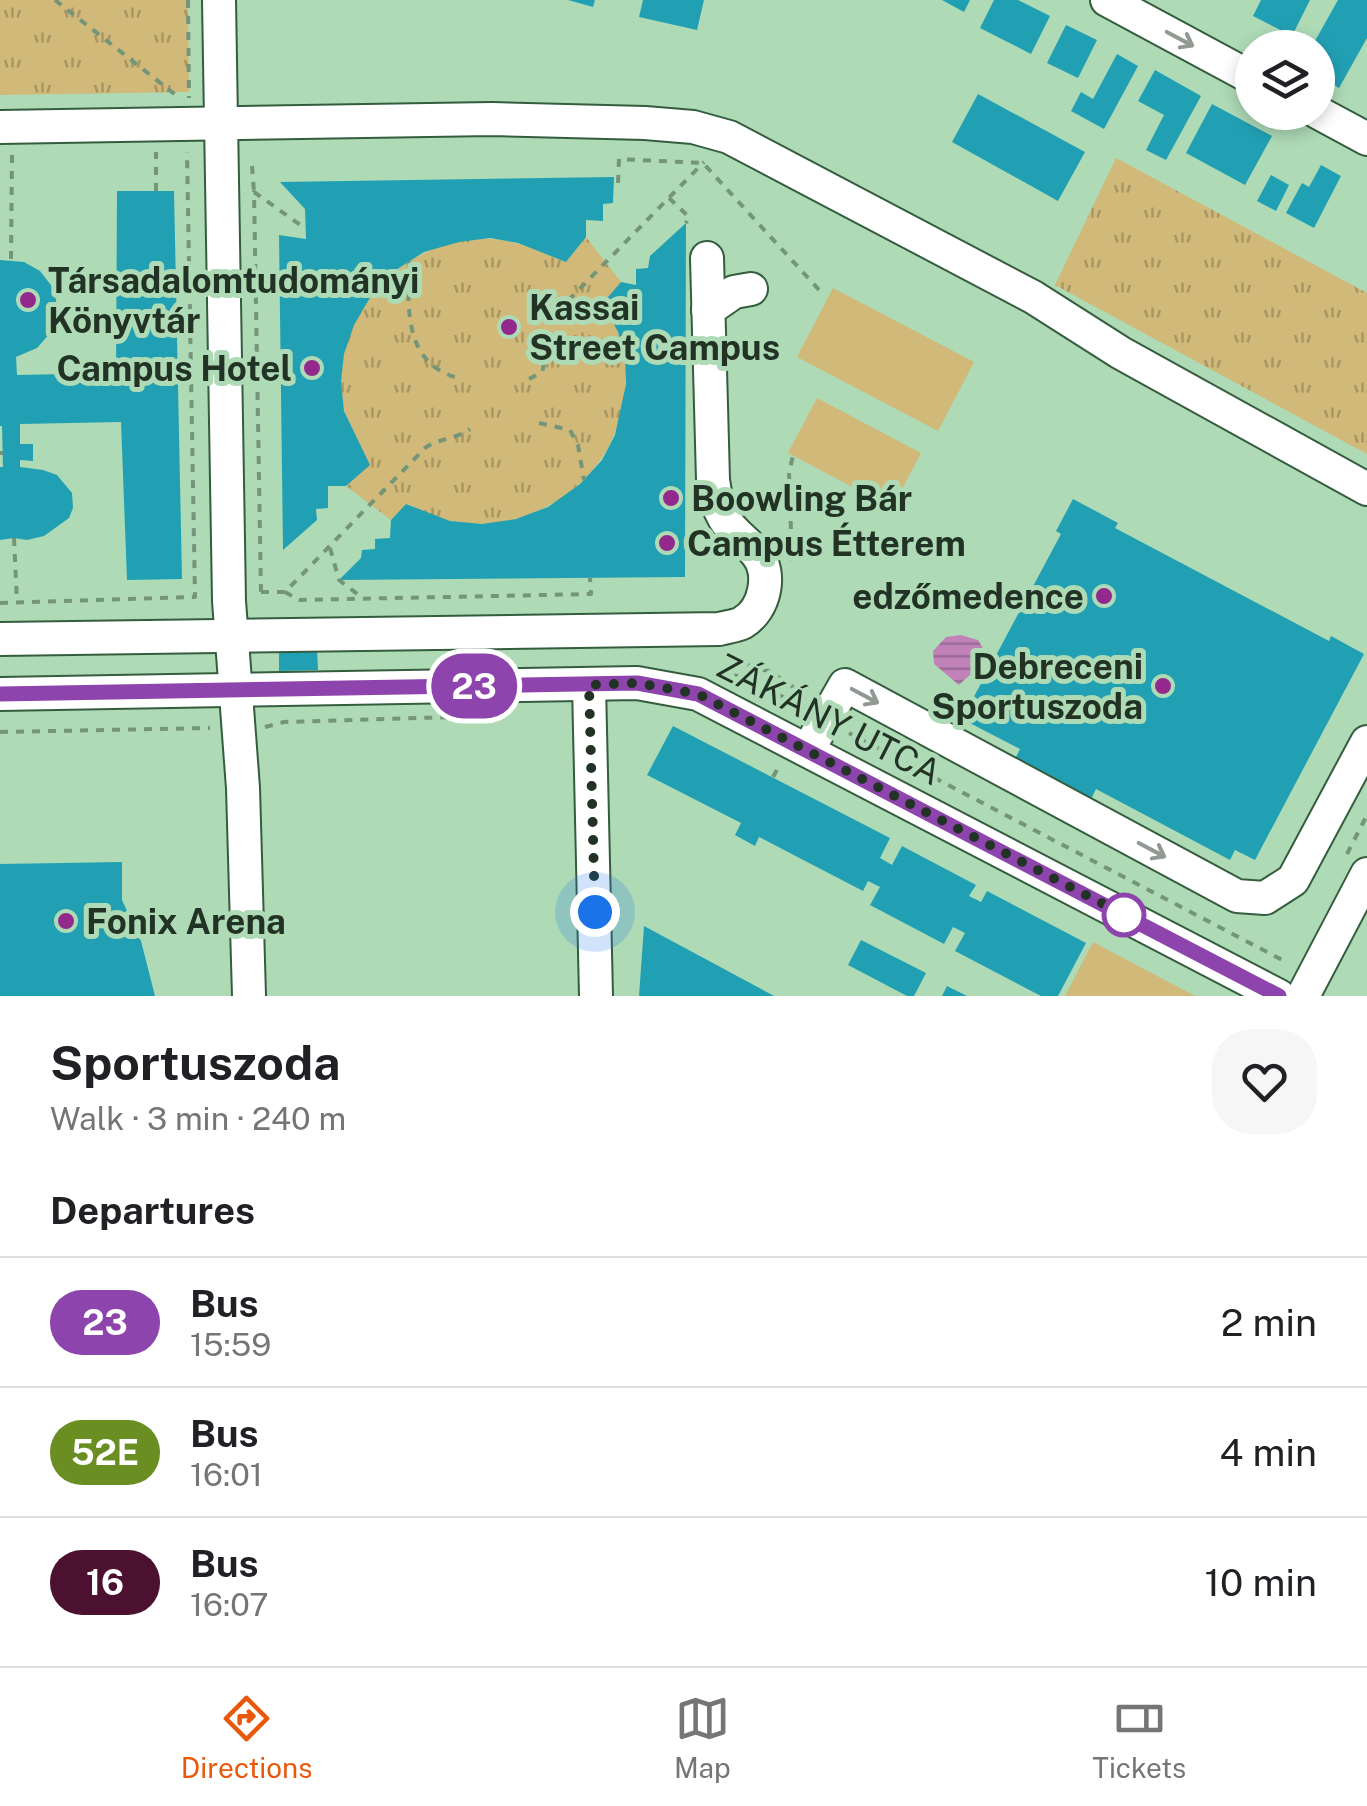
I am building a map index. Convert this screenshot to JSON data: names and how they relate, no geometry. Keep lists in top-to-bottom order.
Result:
{
  "streets": {
    "street": ["ZÁKÁNY UTCA"]
  },
  "places": [
    "Társadalomtudományi Könyvtár",
    "Kassai Street Campus",
    "Campus Hotel",
    "Boowling Bár",
    "Campus Étterem",
    "edzőmedence",
    "Debreceni Sportuszoda",
    "Fonix Arena"
  ],
  "lines": ["bus line 23"],
  "page": {
    "on_map": "23",
    "heading": [
      ["Sportuszoda", "Walk · 3 min · 240 m"],
      "Departures"
    ],
    "list": [
      {
        "mark": "23",
        "name": "Bus",
        "note": "15:59",
        "value": "2 min"
      },
      {
        "mark": "52E",
        "name": "Bus",
        "note": "16:01",
        "value": "4 min"
      },
      {
        "mark": "16",
        "name": "Bus",
        "note": "16:07",
        "value": "10 min"
      }
    ],
    "tabs": ["Directions", "Map", "Tickets"]
  }
}
